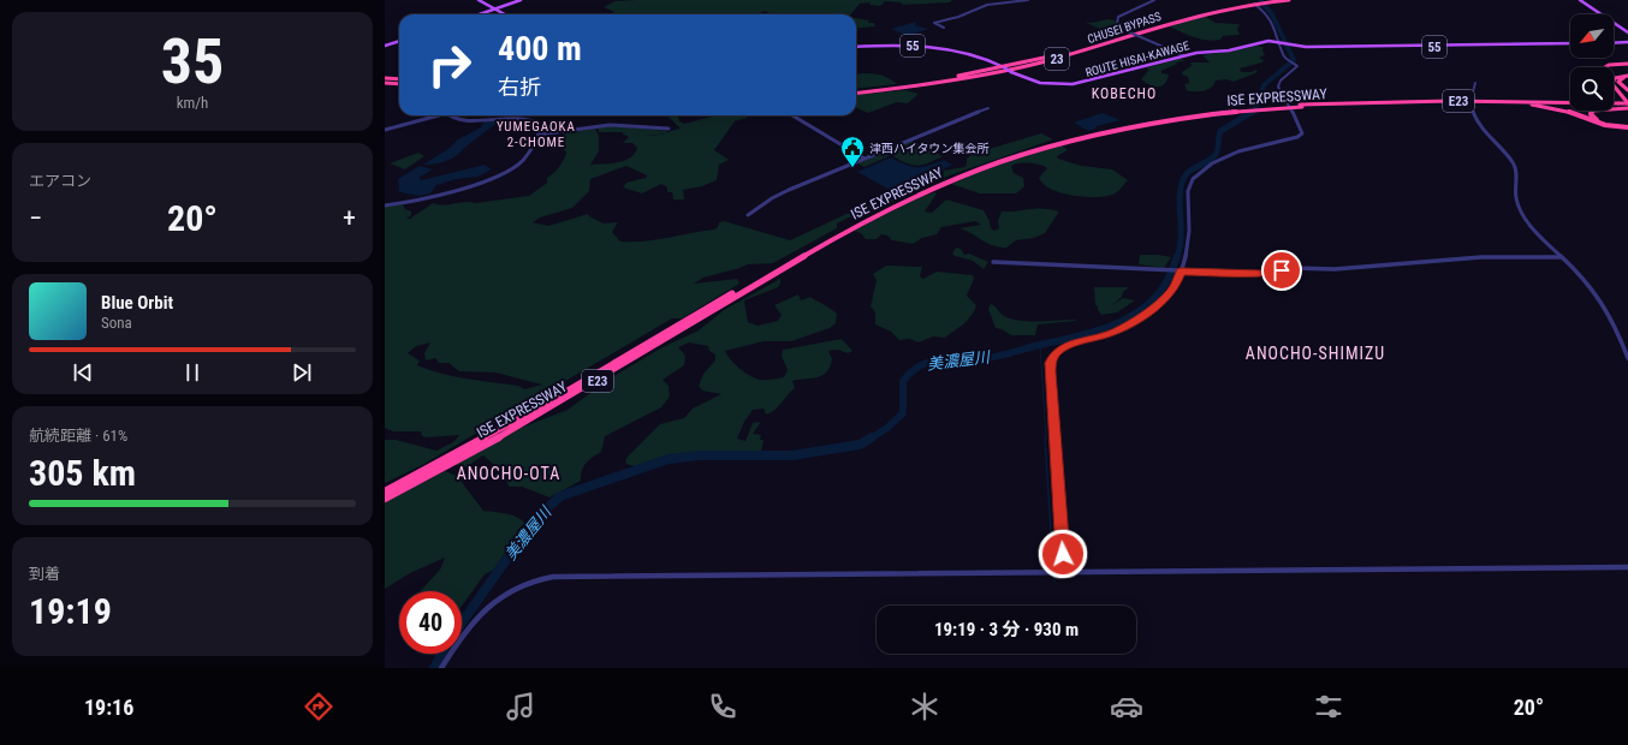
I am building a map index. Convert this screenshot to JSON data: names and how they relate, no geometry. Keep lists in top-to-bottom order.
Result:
{
  "streets": {
    "highway": [
      "CHUSEI BYPASS",
      "23",
      "ISE EXPRESSWAY",
      "E23"
    ],
    "main road": ["55", "ROUTE HISAI-KAWAGE"]
  },
  "crossings": [
    ["CHUSEI BYPASS", "23"],
    ["23", "ROUTE HISAI-KAWAGE"]
  ],
  "districts": [
    "KOBECHO",
    "YUMEGAOKA 2-CHOME",
    "ANOCHO-SHIMIZU",
    "ANOCHO-OTA"
  ],
  "water": ["美濃屋川"],
  "places": {
    "public building": ["津西ハイタウン集会所"]
  },
  "north": "bottom left",
  "page": {
    "tile": [
      ["35", "km/h"],
      "エアコン",
      ["航続距離 · 61%", "305 km"],
      ["到着", "19:19"]
    ],
    "turn": ["400 m", "右折"],
    "heat": ["−", "20°", "+"],
    "song": ["Blue Orbit", "Sona"],
    "limit": "40",
    "trip": "19:19 · 3 分 · 930 m",
    "tabs": ["19:16", "20°"]
  }
}
